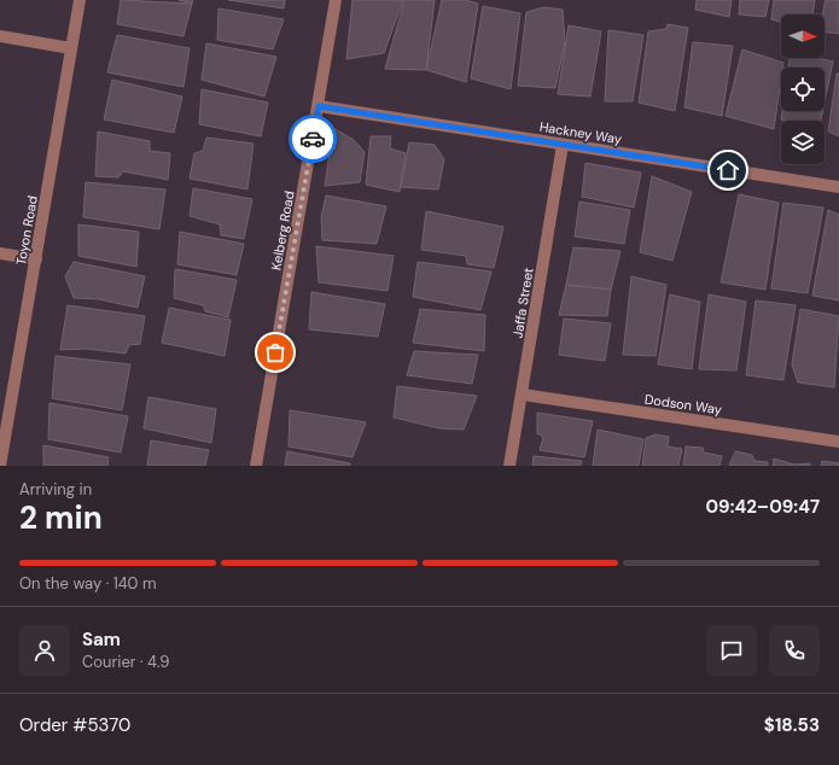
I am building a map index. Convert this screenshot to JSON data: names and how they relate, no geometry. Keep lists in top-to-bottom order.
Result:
{
  "streets": {
    "street": [
      "Hackney Way",
      "Toyon Road",
      "Kelberg Road",
      "Jaffa Street",
      "Dodson Way"
    ]
  },
  "crossings": [
    ["Hackney Way", "Kelberg Road"],
    ["Hackney Way", "Jaffa Street"],
    ["Jaffa Street", "Dodson Way"]
  ],
  "north": "right",
  "page": {
    "heading": ["2 min", "Arriving in", "09:42–09:47"],
    "panel": [
      "Sam",
      "Courier · 4.9",
      "Order #5370",
      "$18.53"
    ],
    "bar": "On the way · 140 m"
  }
}
